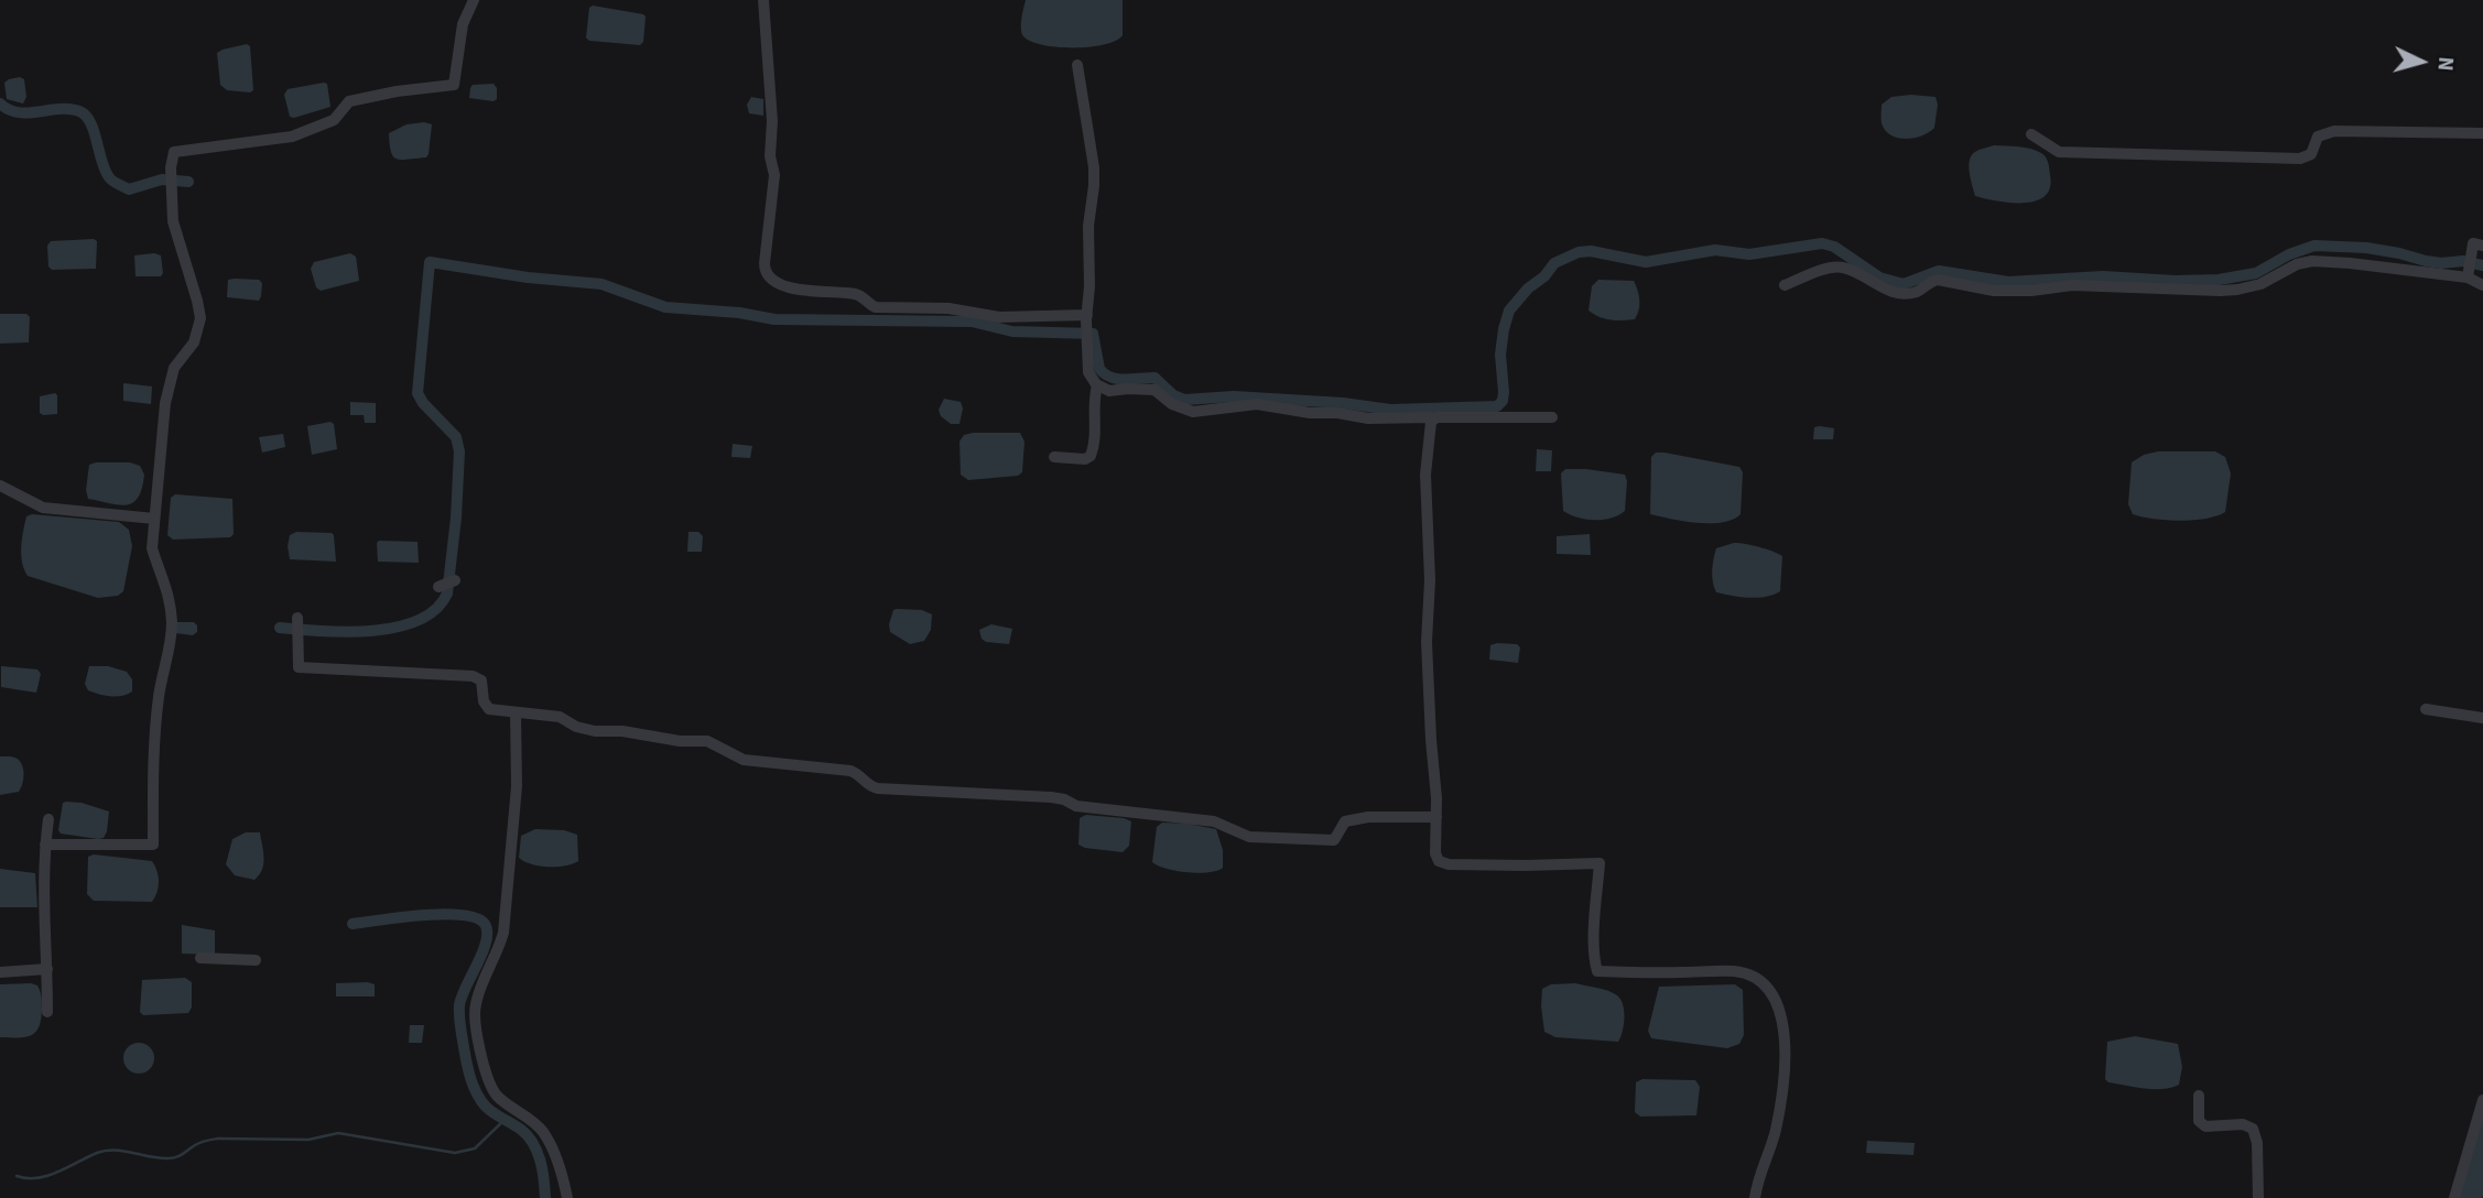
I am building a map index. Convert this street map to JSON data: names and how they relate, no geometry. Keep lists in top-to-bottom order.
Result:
{
  "north": "right"
}
